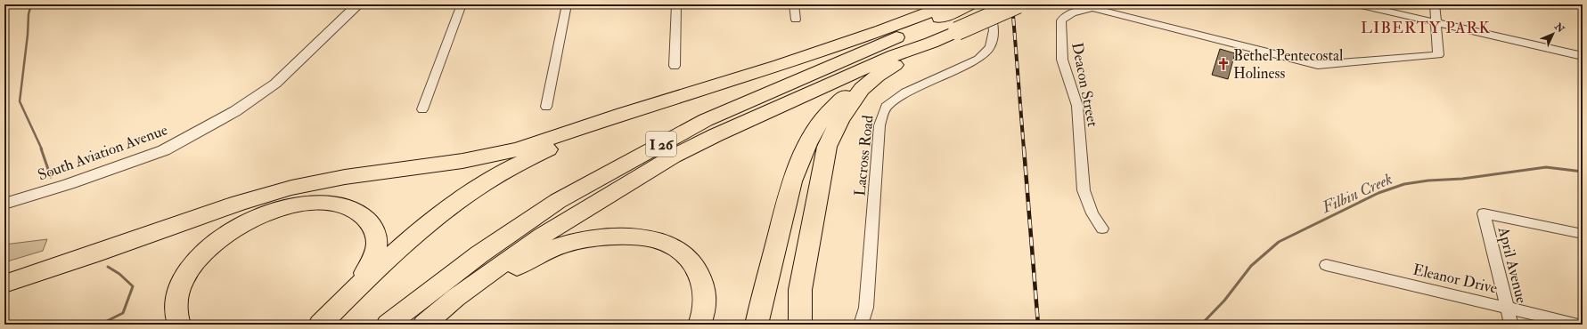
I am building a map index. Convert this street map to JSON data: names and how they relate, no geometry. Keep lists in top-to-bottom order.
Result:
{
  "streets": {
    "highway": ["I 26"],
    "street": [
      "Deacon Street",
      "South Aviation Avenue",
      "Lacross Road",
      "April Avenue",
      "Eleanor Drive"
    ]
  },
  "crossings": [
    ["April Avenue", "Eleanor Drive"]
  ],
  "districts": ["LIBERTY PARK"],
  "water": ["Filbin Creek"],
  "places": {
    "church": ["Bethel Pentecostal Holiness"]
  },
  "north": "top right"
}
